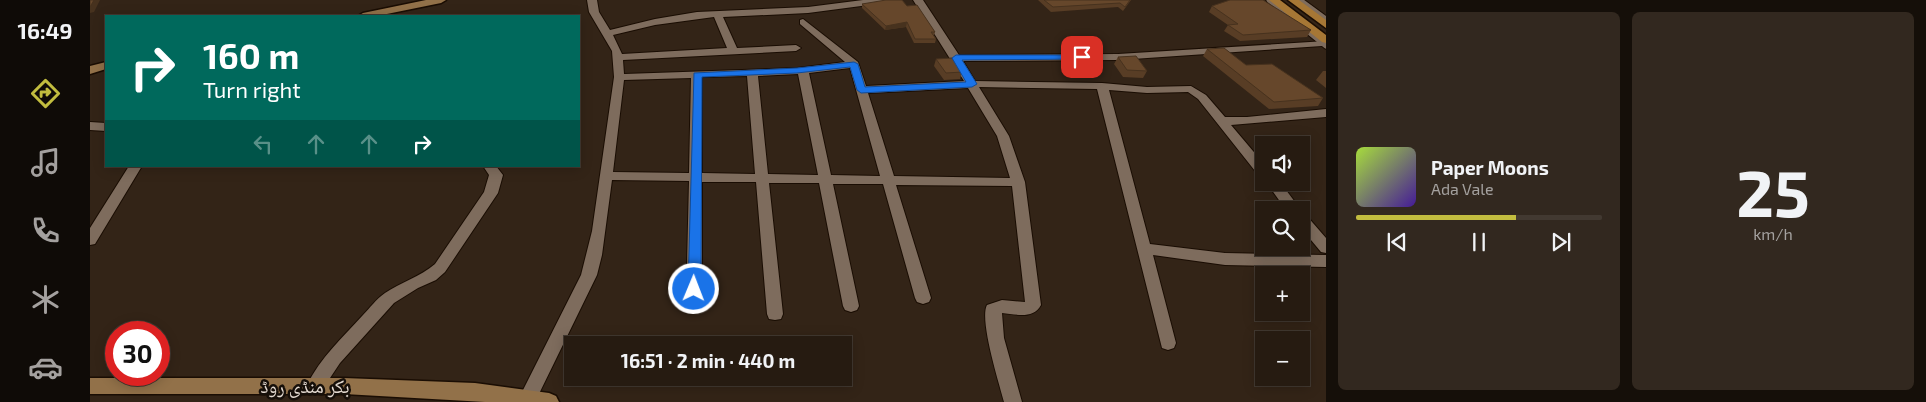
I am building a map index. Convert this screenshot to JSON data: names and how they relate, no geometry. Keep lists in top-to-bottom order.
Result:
{
  "streets": {
    "main road": ["بکر منڈی روڈ"]
  },
  "page": {
    "tabs": "16:49",
    "tile": ["25", "km/h"],
    "turn": ["160 m", "Turn right"],
    "map_buttons": ["+", "−"],
    "song": ["Paper Moons", "Ada Vale"],
    "limit": "30",
    "trip": "16:51 · 2 min · 440 m"
  }
}
